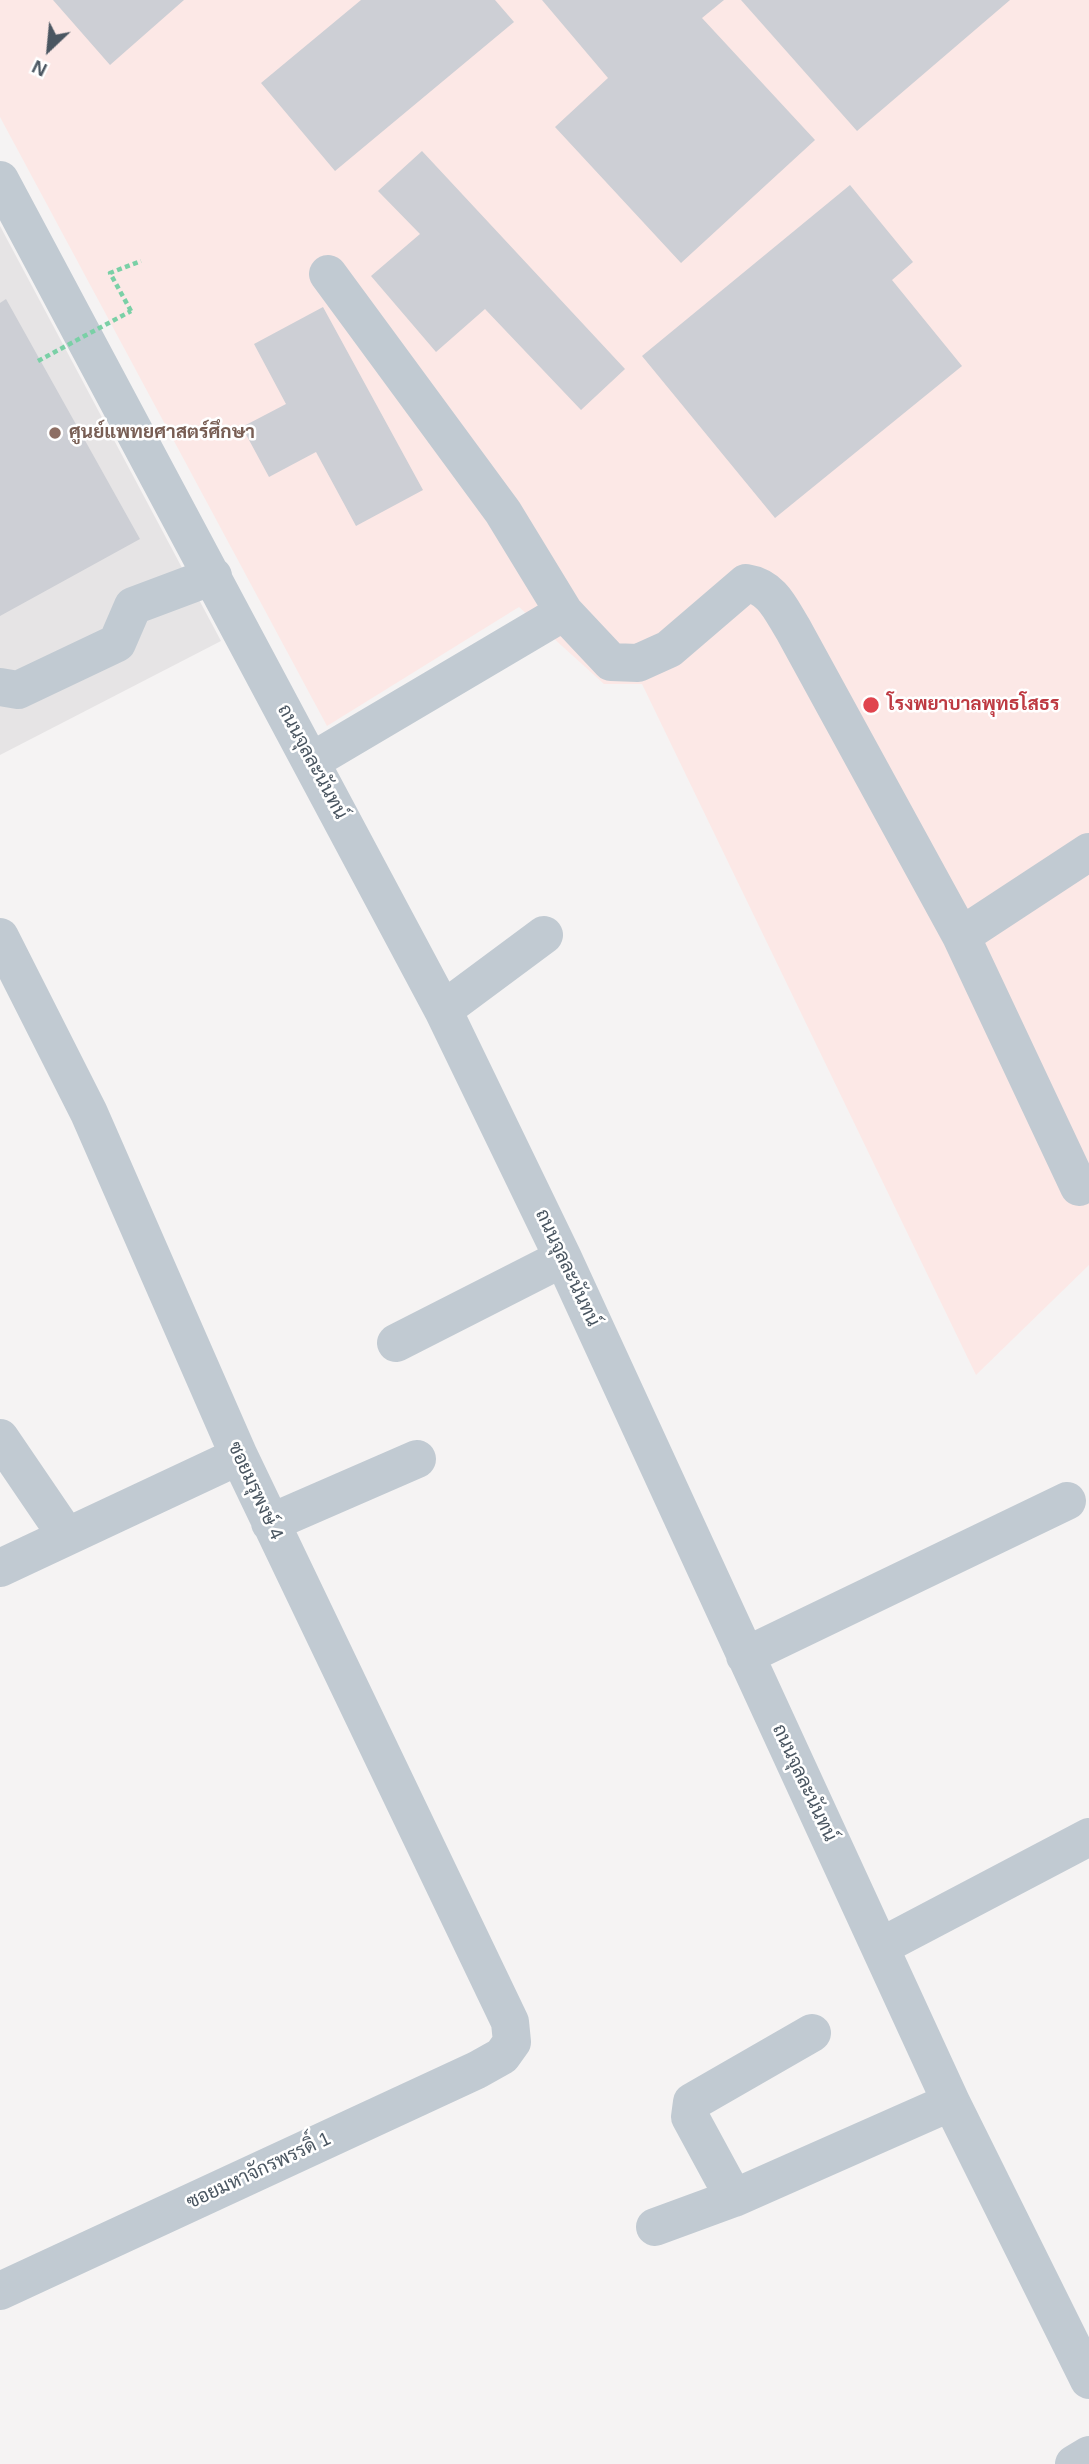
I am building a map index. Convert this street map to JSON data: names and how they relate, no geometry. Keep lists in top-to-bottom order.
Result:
{
  "streets": {
    "street": ["ถนนจุลละนันทน์", "ซอยมรุพงษ์ 4", "ซอยมหาจักรพรรดิ์ 1"]
  },
  "crossings": [
    ["ซอยมรุพงษ์ 4", "ซอยมหาจักรพรรดิ์ 1"]
  ],
  "places": ["ศูนย์แพทยศาสตร์ศึกษา", "โรงพยาบาลพุทธโสธร"],
  "north": "bottom left"
}
